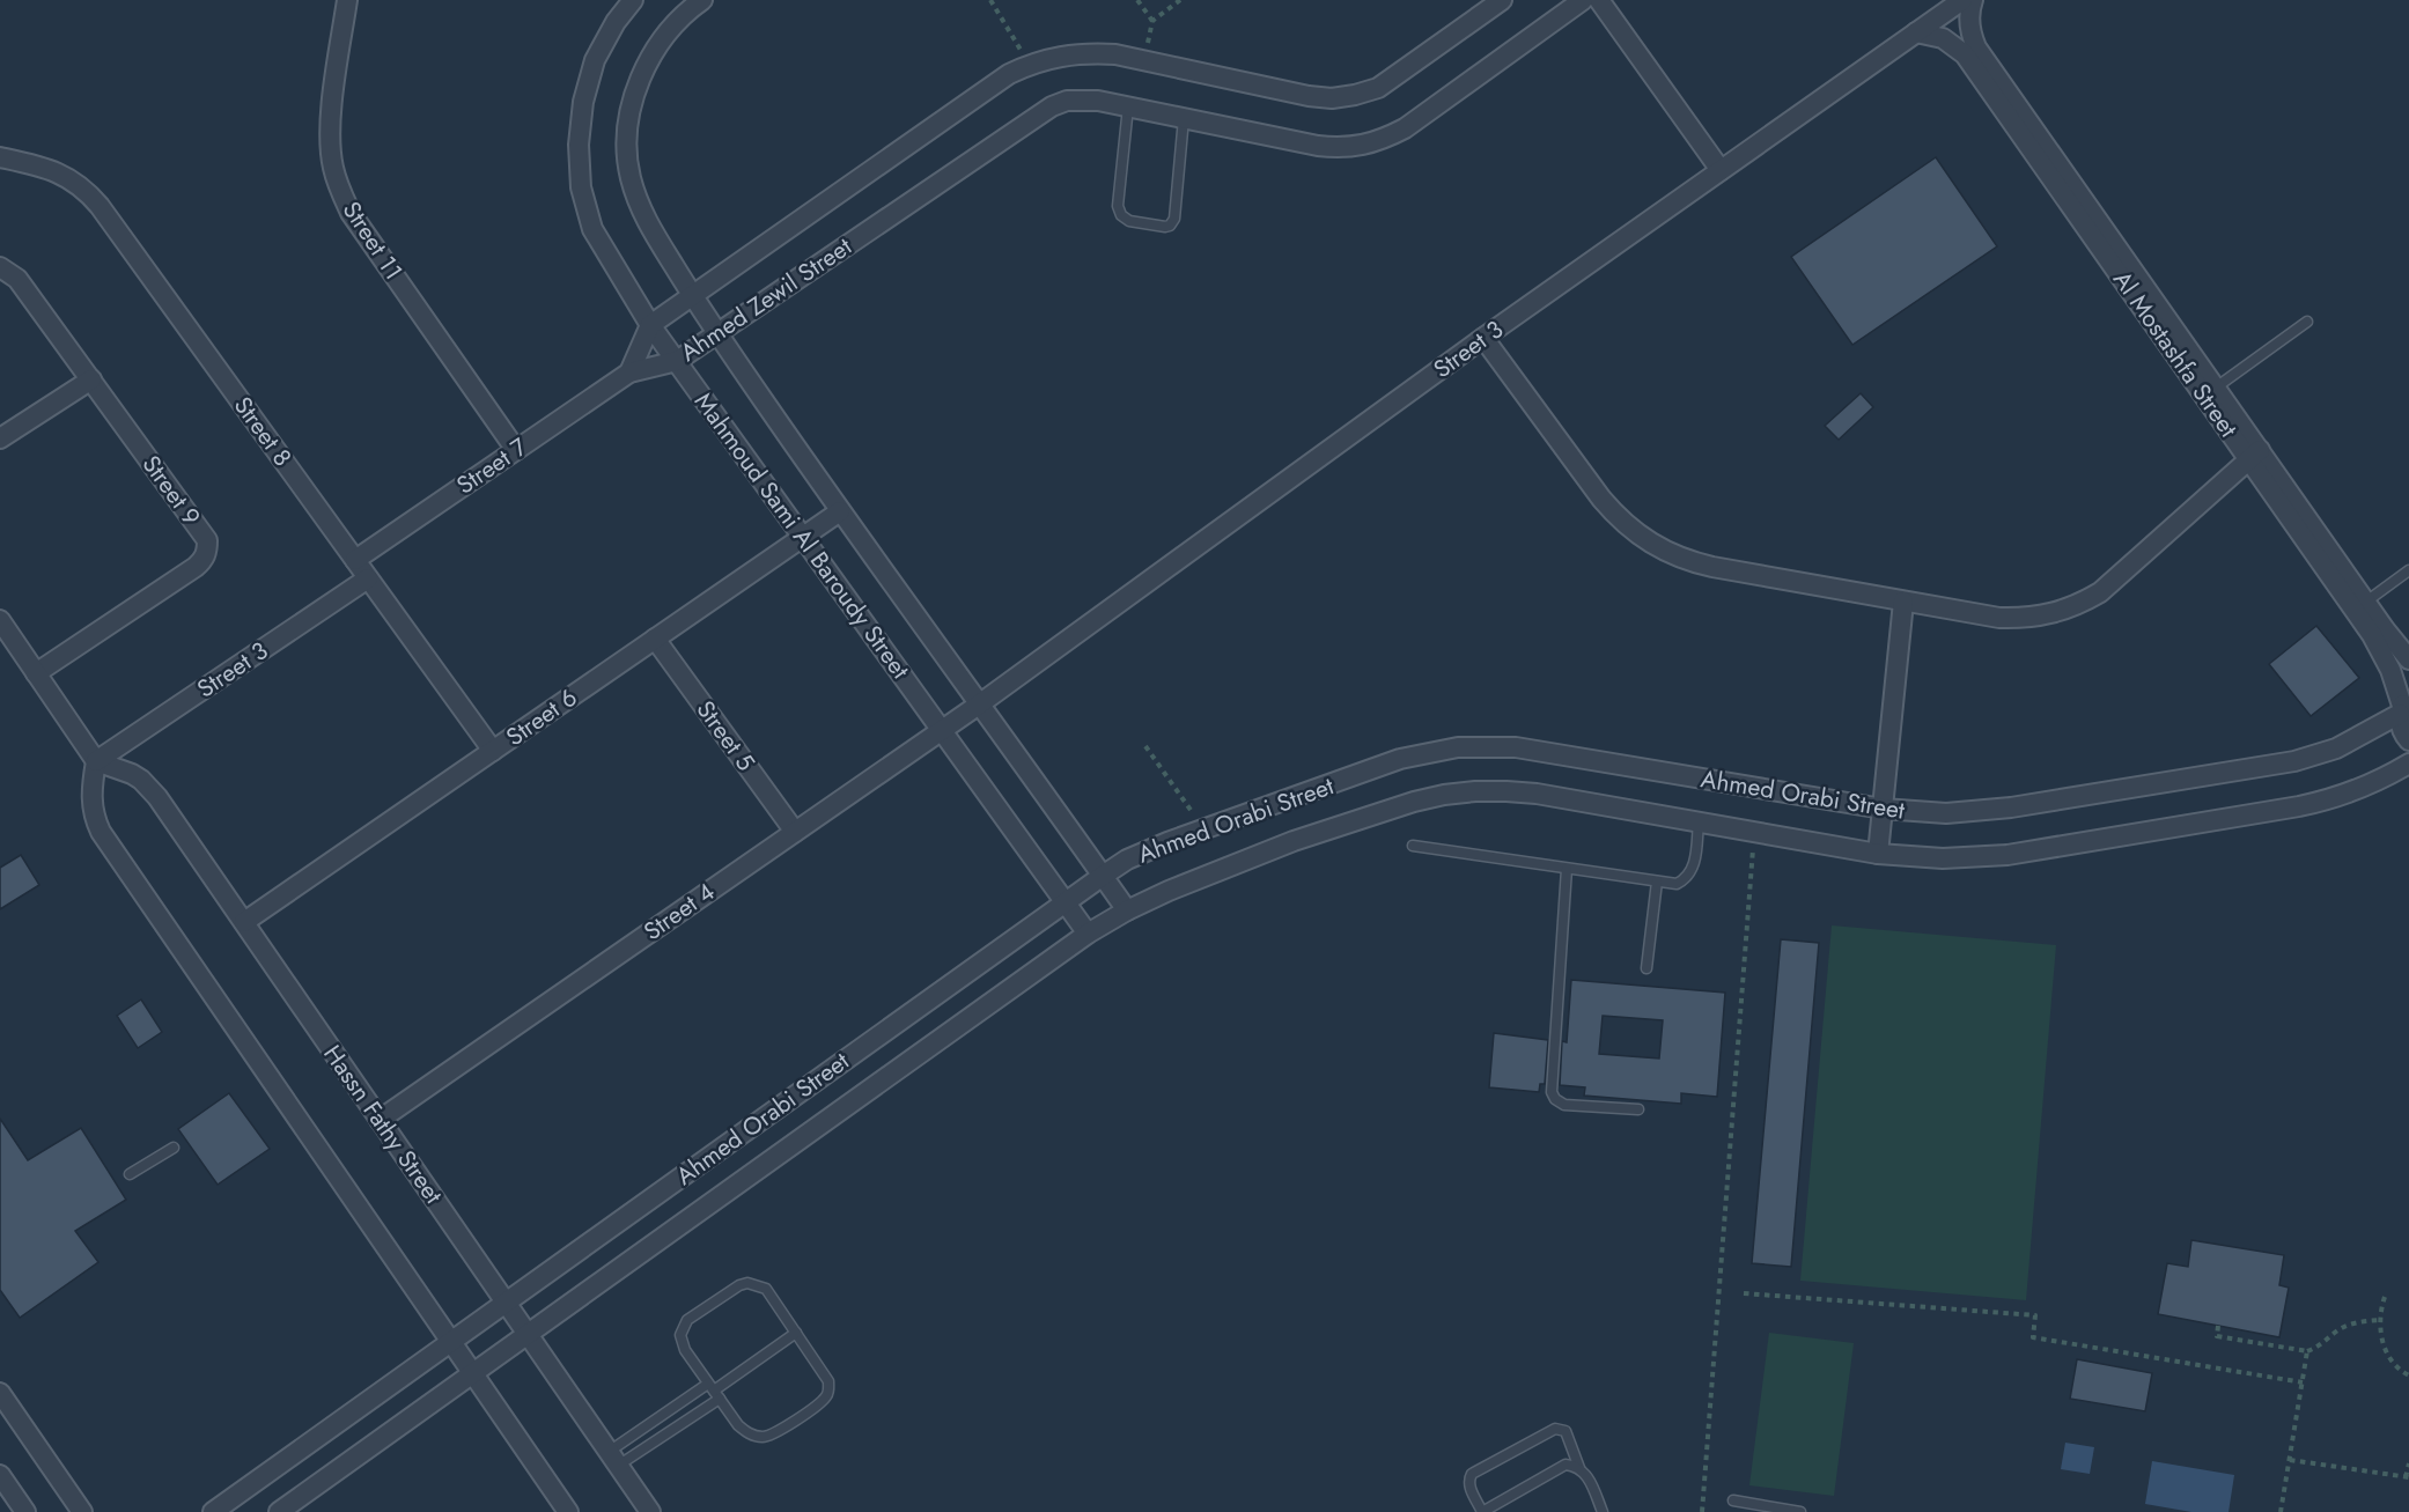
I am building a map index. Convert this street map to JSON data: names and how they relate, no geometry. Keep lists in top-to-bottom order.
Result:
{
  "streets": {
    "street": [
      "Street 11",
      "Ahmed Zewil Street",
      "Street 3",
      "Al Mostashfa Street",
      "Street 8",
      "Street 7",
      "Street 9",
      "Mahmoud Sami Al Baroudy Street",
      "Street 6",
      "Street 5",
      "Ahmed Orabi Street",
      "Street 4",
      "Hassn Fathy Street"
    ]
  },
  "crossings": [
    ["Street 11", "Street 7"],
    ["Ahmed Zewil Street", "Street 7"],
    ["Ahmed Zewil Street", "Mahmoud Sami Al Baroudy Street"],
    ["Street 3", "Al Mostashfa Street"],
    ["Street 3", "Street 8"],
    ["Street 3", "Mahmoud Sami Al Baroudy Street"],
    ["Street 3", "Street 4"],
    ["Street 3", "Hassn Fathy Street"],
    ["Al Mostashfa Street", "Ahmed Orabi Street"],
    ["Street 8", "Street 7"],
    ["Street 8", "Street 6"],
    ["Mahmoud Sami Al Baroudy Street", "Street 6"],
    ["Mahmoud Sami Al Baroudy Street", "Ahmed Orabi Street"],
    ["Mahmoud Sami Al Baroudy Street", "Street 4"],
    ["Street 6", "Street 5"],
    ["Street 6", "Hassn Fathy Street"],
    ["Street 5", "Street 4"],
    ["Ahmed Orabi Street", "Hassn Fathy Street"],
    ["Street 4", "Hassn Fathy Street"]
  ]
}
